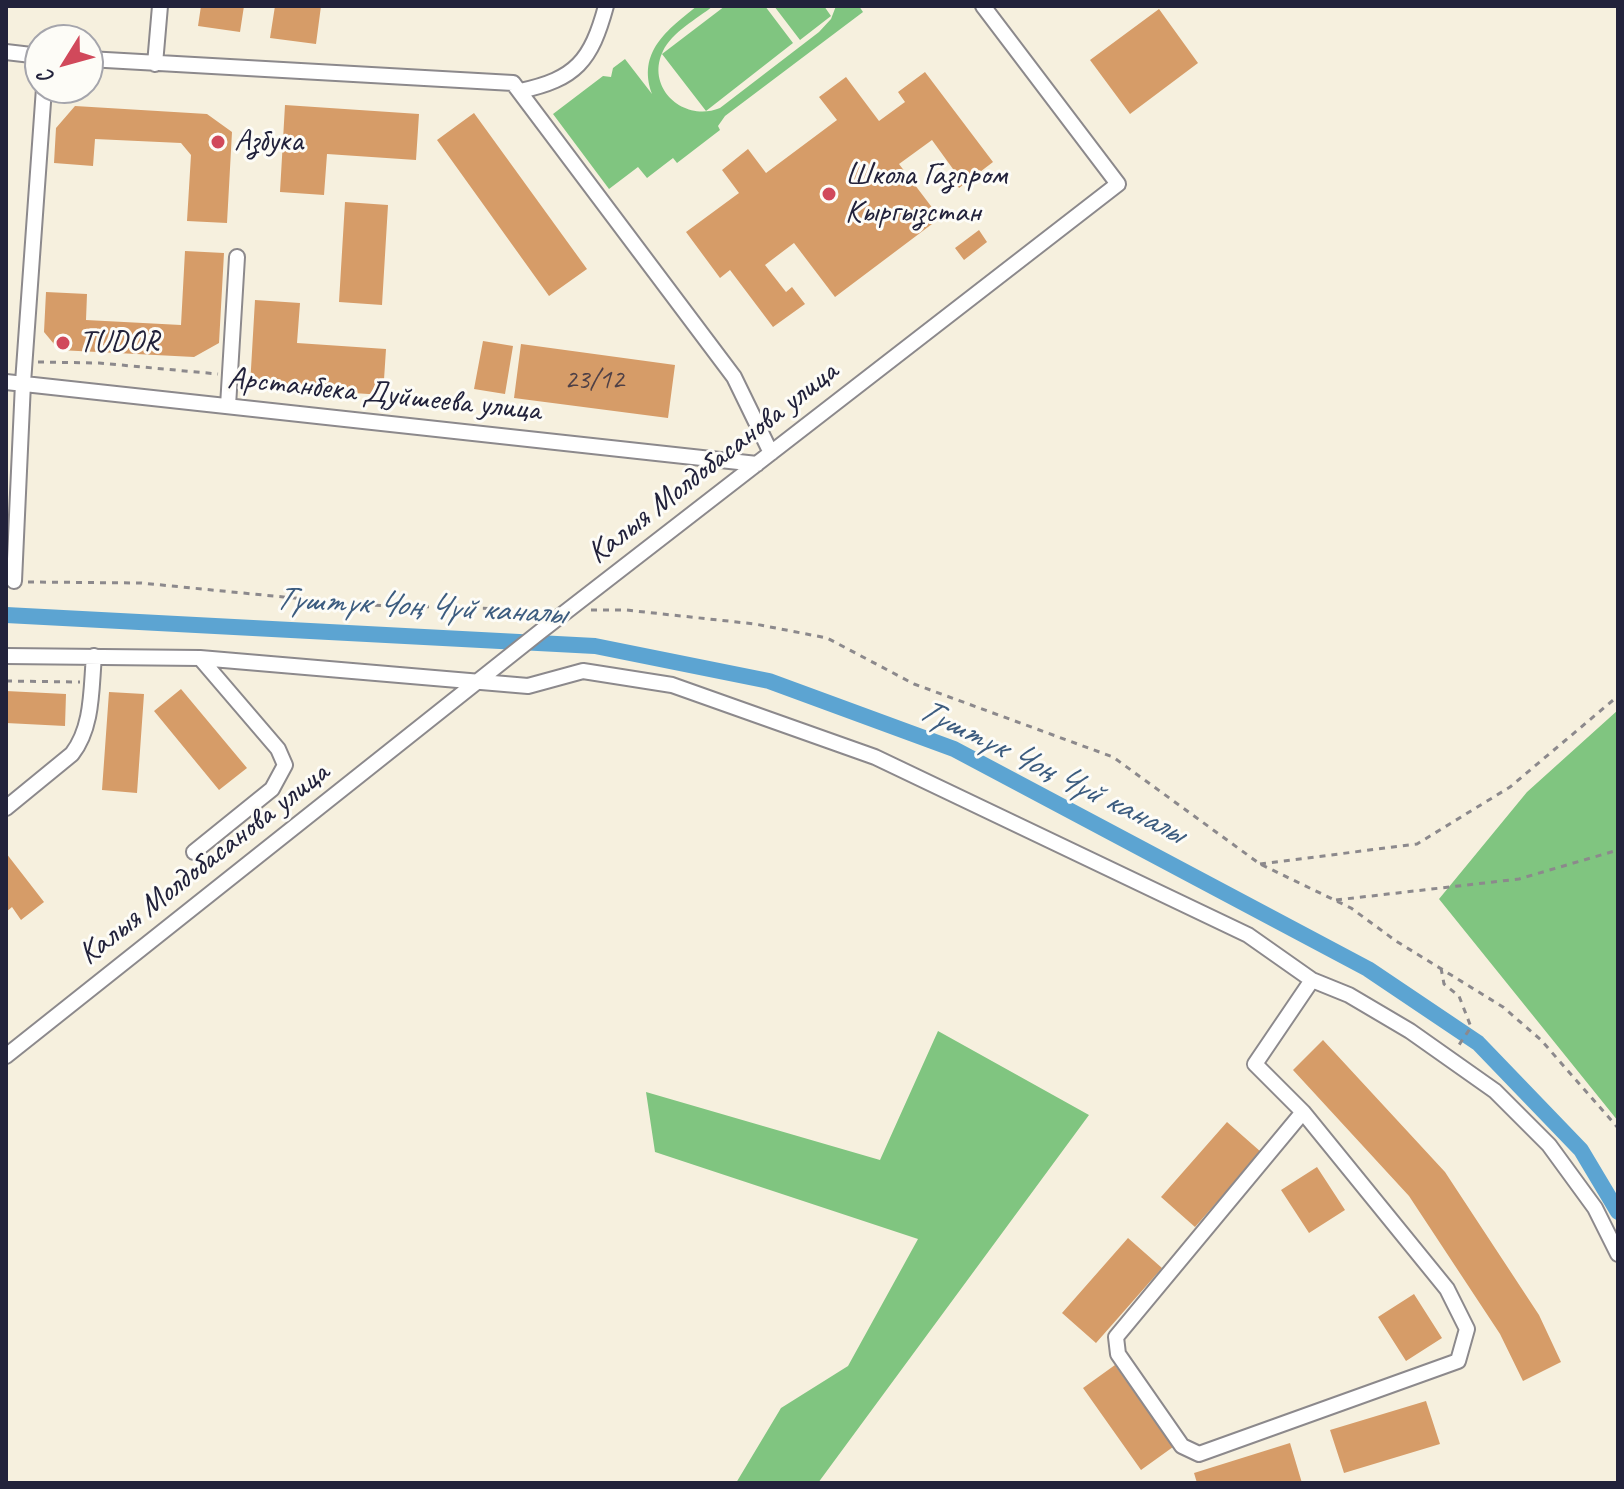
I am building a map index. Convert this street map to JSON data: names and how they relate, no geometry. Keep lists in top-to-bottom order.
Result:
{
  "streets": {
    "street": ["Арстанбека Дуйшеева улица", "Калыя Молдобасанова улица"]
  },
  "crossings": [
    ["Арстанбека Дуйшеева улица", "Калыя Молдобасанова улица"]
  ],
  "water": ["Түштүк Чоң Чүй каналы"],
  "places": ["Азбука", "Школа Газпром Кыргызстан", "TUDOR"],
  "house_numbers": ["23/12"],
  "north": "bottom left"
}
